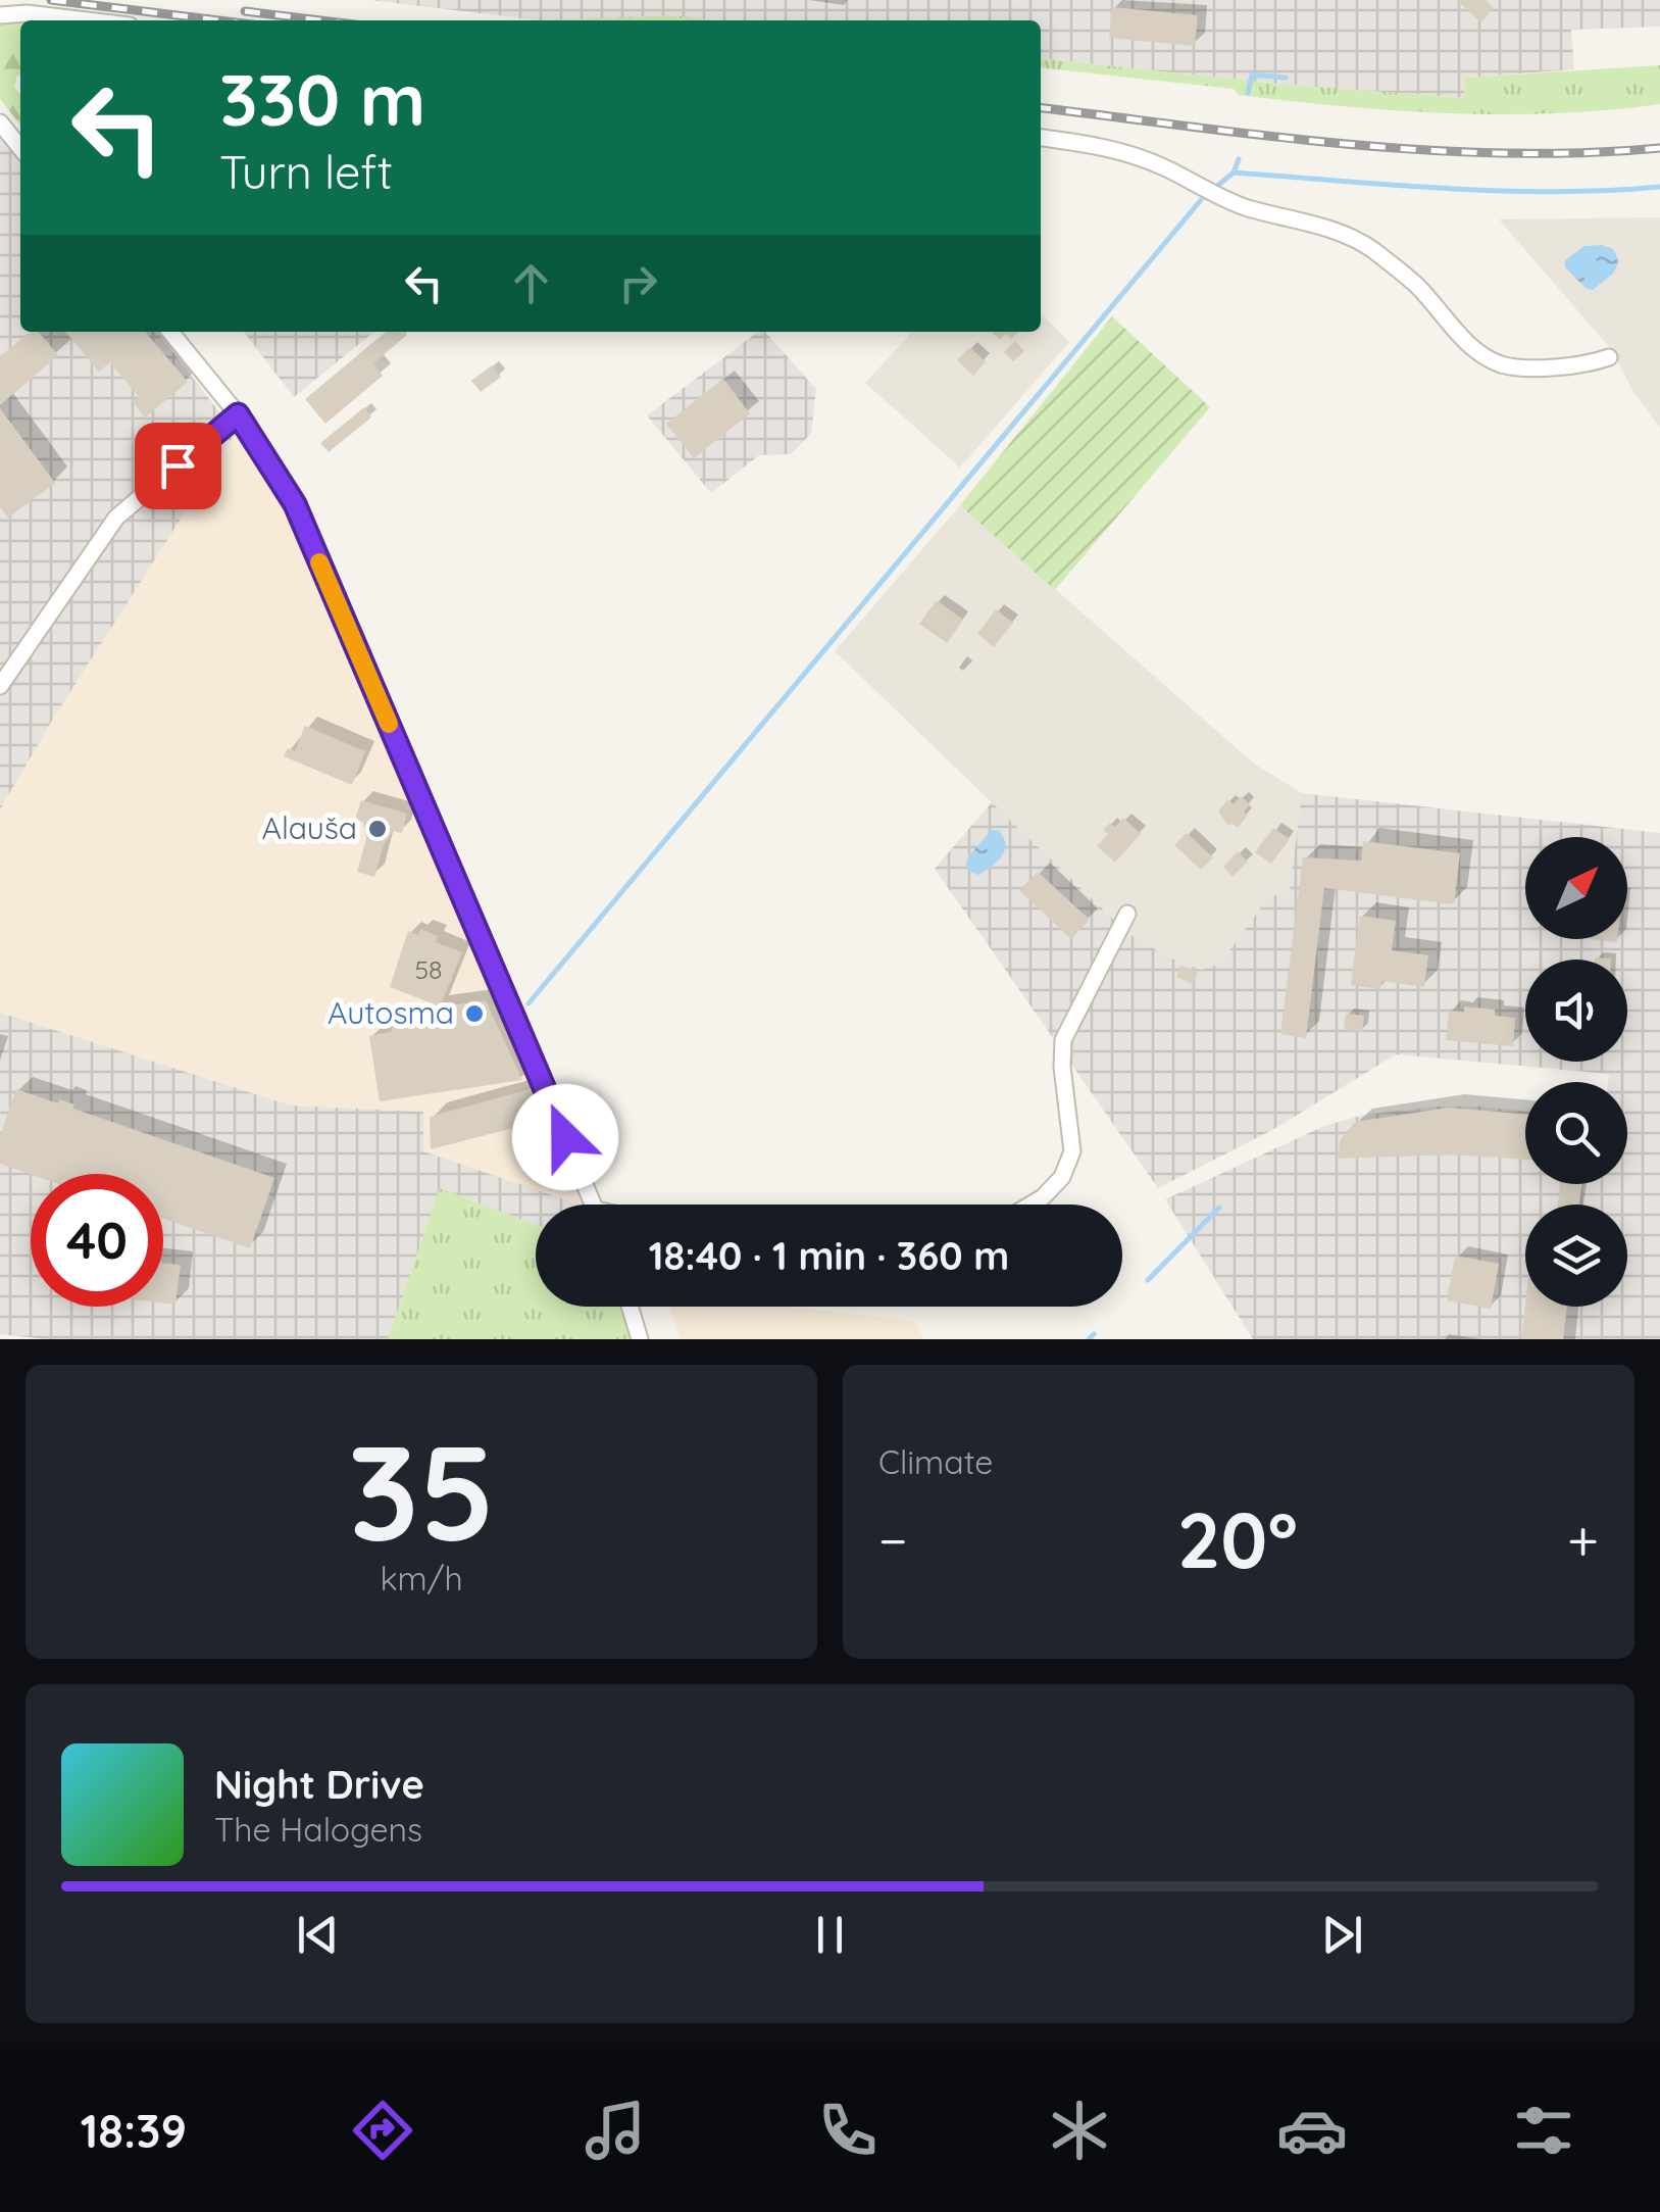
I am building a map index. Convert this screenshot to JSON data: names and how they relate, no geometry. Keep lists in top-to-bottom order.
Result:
{
  "places": ["Alauša", "Autosma"],
  "house_numbers": ["58"],
  "north": "top right",
  "page": {
    "turn": ["330 m", "Turn left"],
    "limit": "40",
    "trip": "18:40 · 1 min · 360 m",
    "tile": [
      ["35", "km/h"],
      "Climate"
    ],
    "heat": ["−", "20°", "+"],
    "song": ["Night Drive", "The Halogens"],
    "tabs": "18:39"
  }
}
